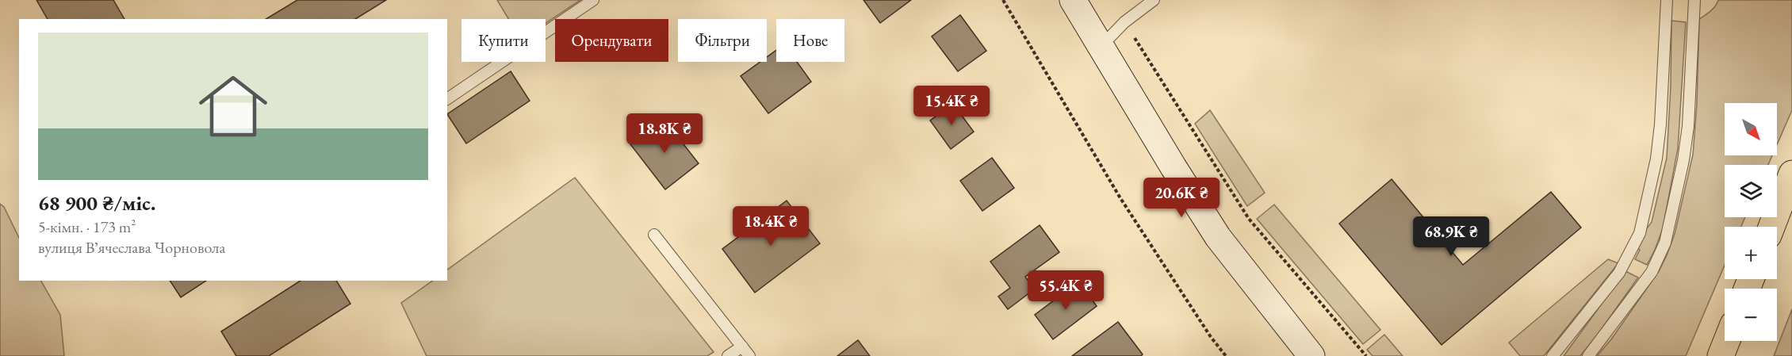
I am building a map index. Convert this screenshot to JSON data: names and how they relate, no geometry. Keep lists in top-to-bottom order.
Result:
{
  "north": "bottom right",
  "page": {
    "chip": [
      "Купити",
      "Орендувати",
      "Фільтри",
      "Нове"
    ],
    "list": [
      {
        "name": "68 900 ₴/міс.",
        "note": "5-кімн. · 173 m² · вулиця Вʼячеслава Чорновола"
      }
    ],
    "price": [
      "15.4K ₴",
      "18.8K ₴",
      "20.6K ₴",
      "18.4K ₴",
      "68.9K ₴",
      "55.4K ₴"
    ],
    "map_buttons": ["+", "−"]
  }
}
